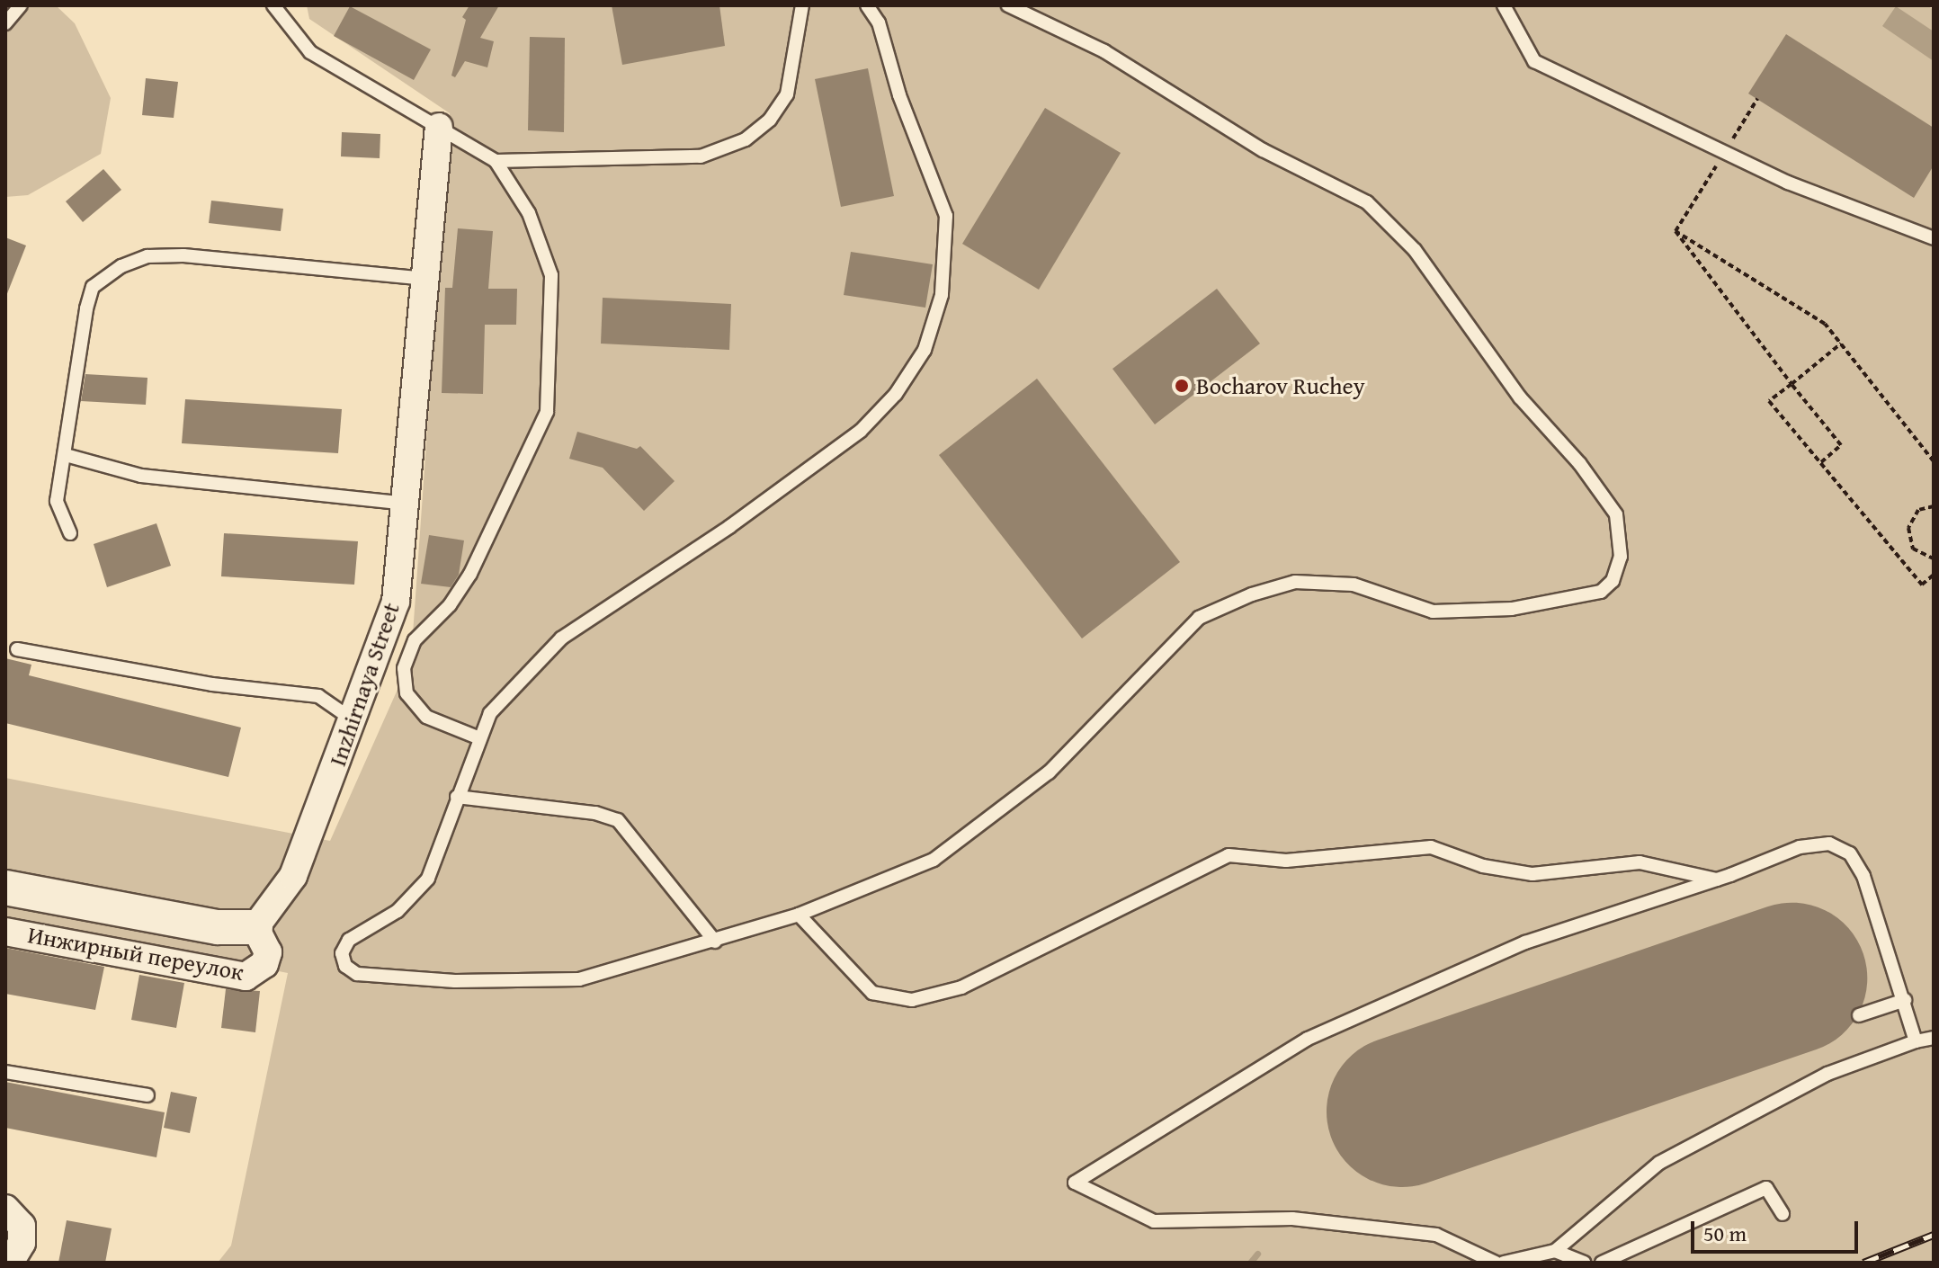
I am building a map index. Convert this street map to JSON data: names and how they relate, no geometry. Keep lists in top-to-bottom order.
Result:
{
  "streets": {
    "street": ["Inzhirnaya Street", "Инжирный переулок"]
  },
  "crossings": [
    ["Inzhirnaya Street", "Инжирный переулок"]
  ],
  "places": ["Bocharov Ruchey"],
  "scale_bar": "50 m"
}
